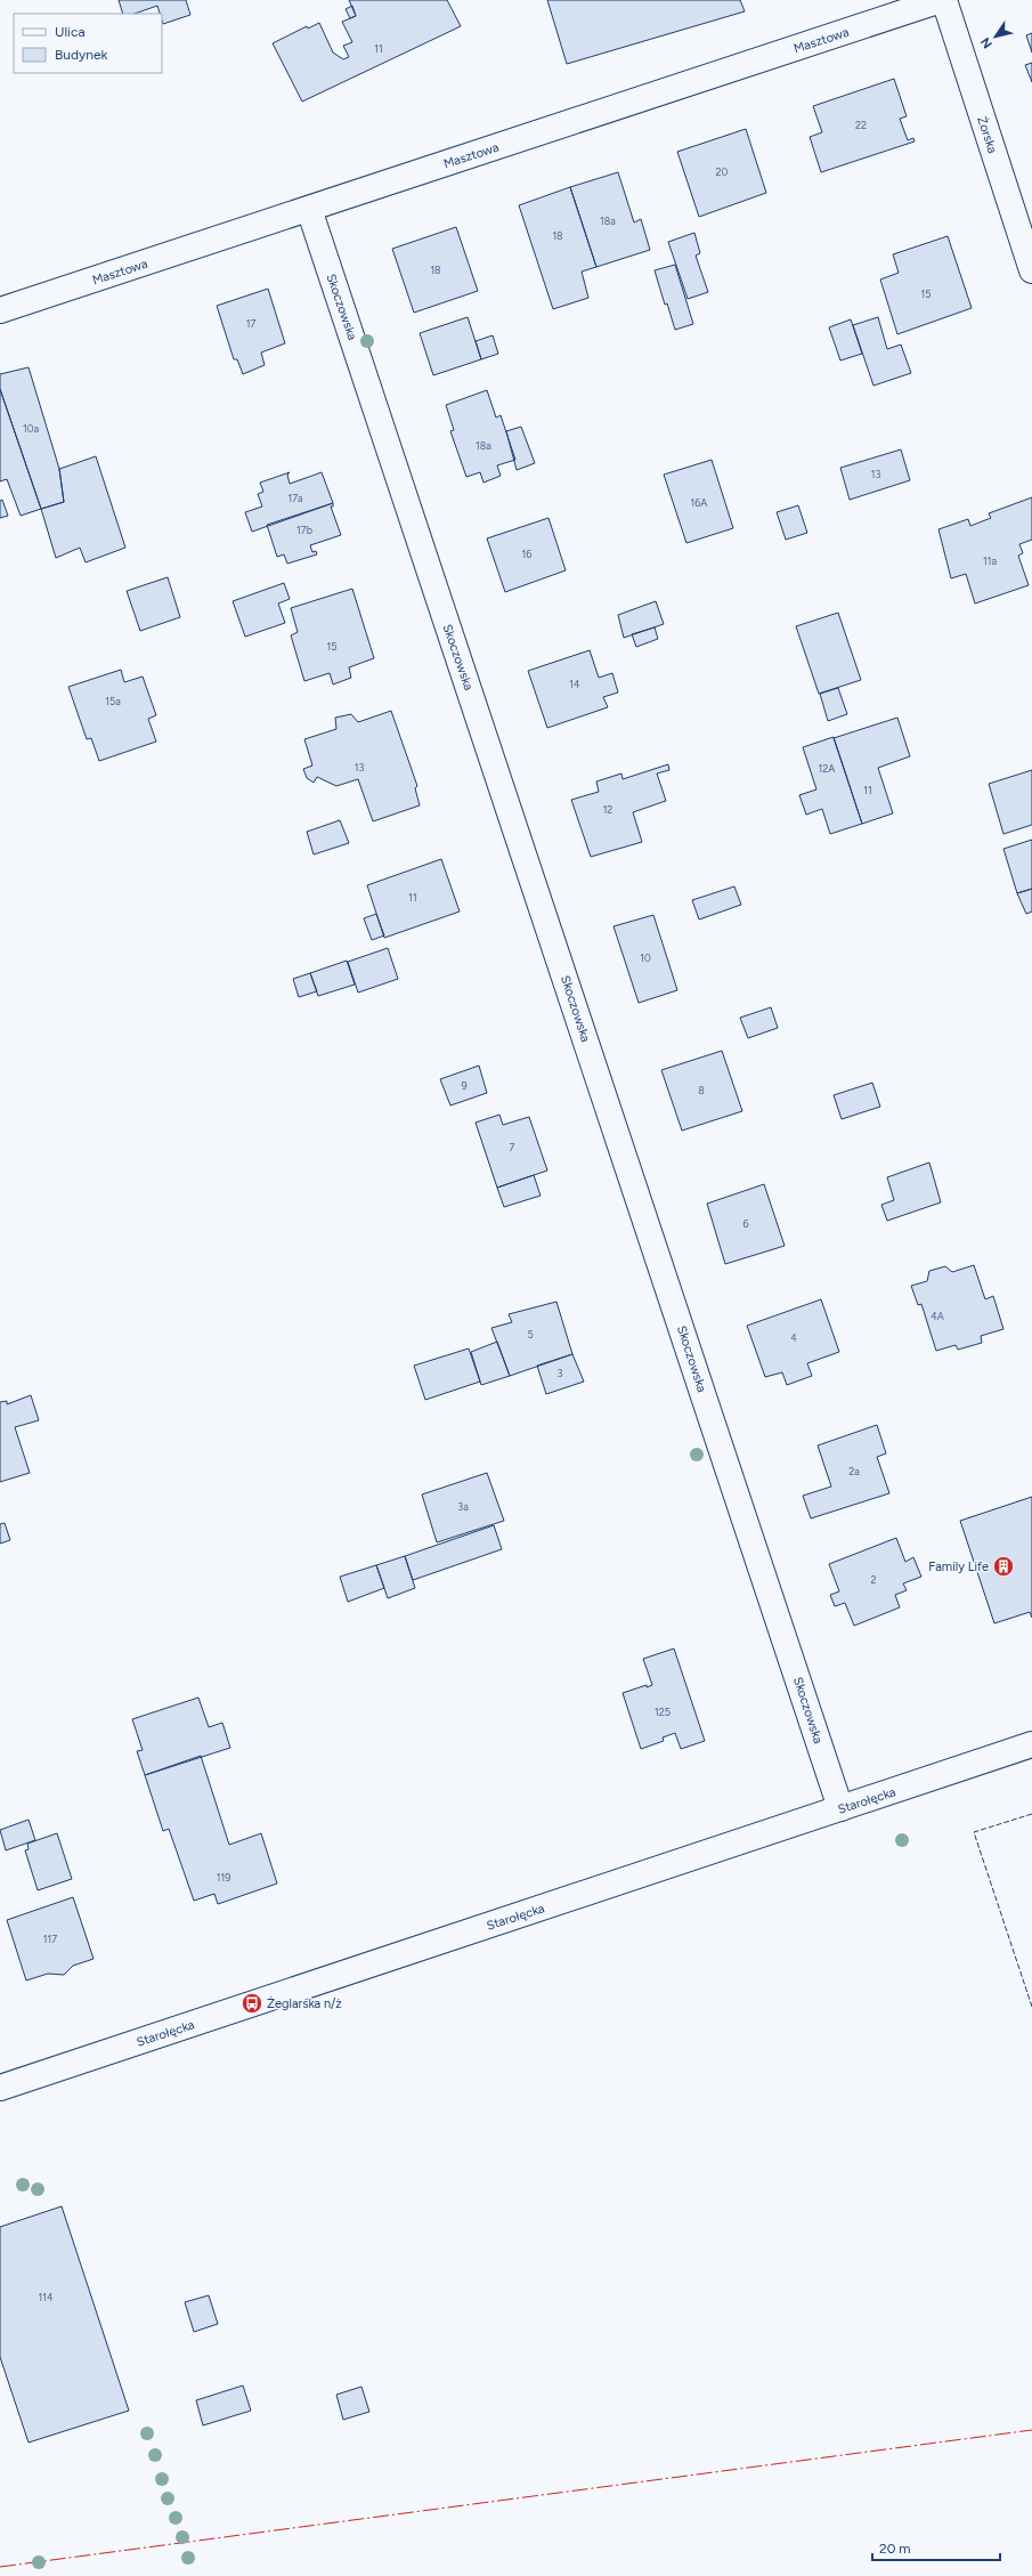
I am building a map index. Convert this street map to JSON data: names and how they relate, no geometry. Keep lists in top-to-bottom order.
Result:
{
  "streets": {
    "street": [
      "Masztowa",
      "Żorska",
      "Skoczowska",
      "Starołęcka"
    ]
  },
  "crossings": [
    ["Masztowa", "Żorska"],
    ["Masztowa", "Skoczowska"],
    ["Skoczowska", "Starołęcka"]
  ],
  "places": {
    "building": ["Family Life"],
    "bus stop": ["Żeglarska n/ż"]
  },
  "house_numbers": [
    "11",
    "22",
    "20",
    "18a",
    "18",
    "18",
    "15",
    "17",
    "10a",
    "18a",
    "13",
    "17a",
    "16A",
    "17b",
    "16",
    "11a",
    "15",
    "14",
    "15a",
    "13",
    "12A",
    "11",
    "12",
    "11",
    "10",
    "9",
    "8",
    "7",
    "6",
    "4A",
    "5",
    "4",
    "3",
    "2a",
    "3a",
    "2",
    "125",
    "119",
    "117",
    "114"
  ],
  "legend": ["Ulica", "Budynek"],
  "scale_bar": "20 m",
  "north": "bottom left"
}
